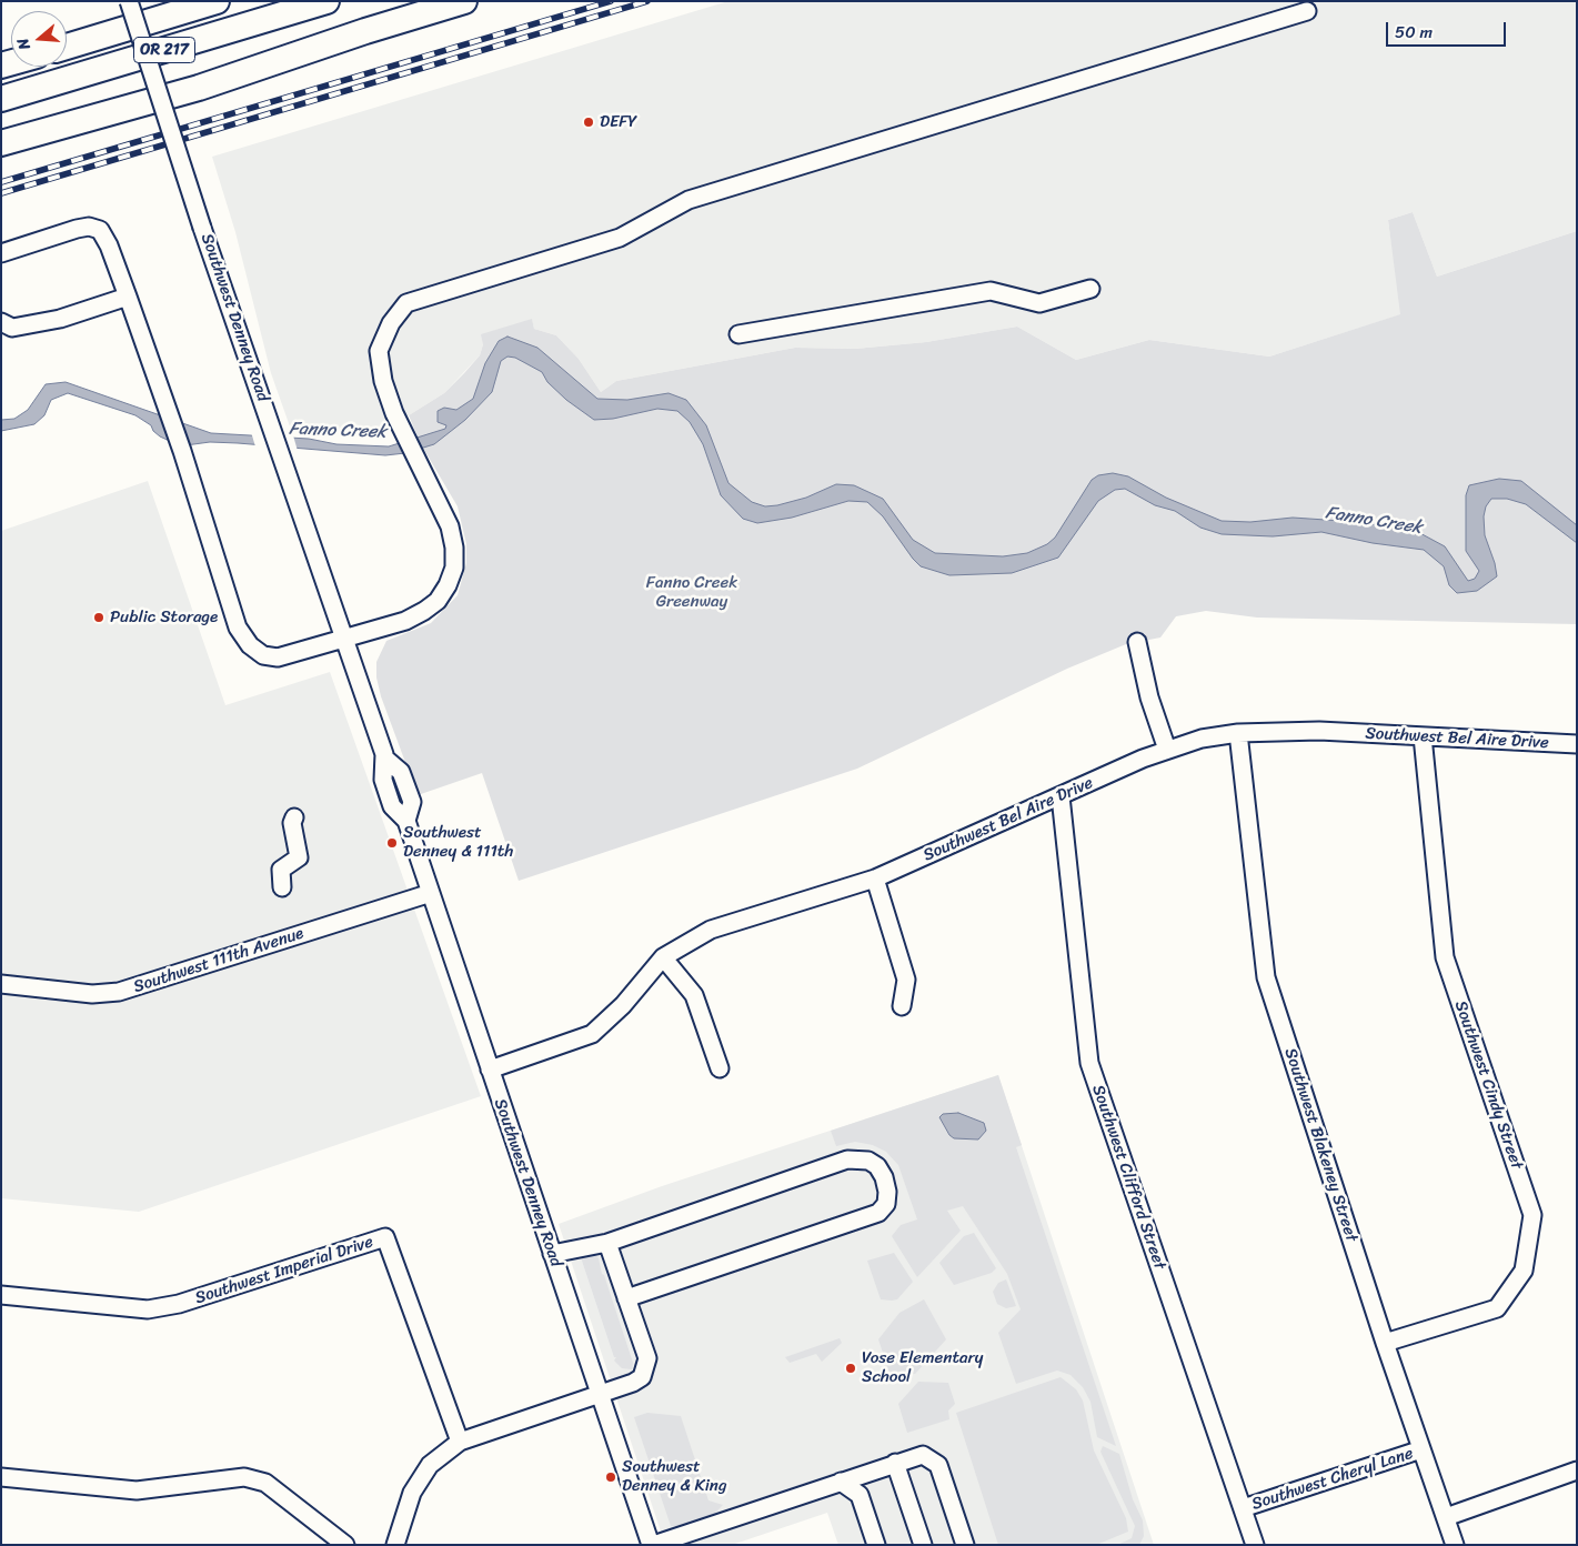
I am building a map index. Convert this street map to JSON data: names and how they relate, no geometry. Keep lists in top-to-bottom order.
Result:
{
  "streets": {
    "highway": ["OR 217"],
    "street": [
      "Southwest Denney Road",
      "Southwest Bel Aire Drive",
      "Southwest 111th Avenue",
      "Southwest Cindy Street",
      "Southwest Blakeney Street",
      "Southwest Clifford Street",
      "Southwest Imperial Drive",
      "Southwest Cheryl Lane"
    ]
  },
  "crossings": [
    ["Southwest Denney Road", "Southwest Bel Aire Drive"],
    ["Southwest Denney Road", "Southwest 111th Avenue"],
    ["Southwest Bel Aire Drive", "Southwest Cindy Street"],
    ["Southwest Bel Aire Drive", "Southwest Blakeney Street"],
    ["Southwest Bel Aire Drive", "Southwest Clifford Street"],
    ["Southwest Cindy Street", "Southwest Blakeney Street"],
    ["Southwest Blakeney Street", "Southwest Cheryl Lane"],
    ["Southwest Clifford Street", "Southwest Cheryl Lane"]
  ],
  "water": ["Fanno Creek"],
  "parks": ["Fanno Creek Greenway"],
  "places": [
    "DEFY",
    "Public Storage",
    "Southwest Denney & 111th",
    "Vose Elementary School",
    "Southwest Denney & King"
  ],
  "scale_bar": "50 m",
  "north": "left"
}
